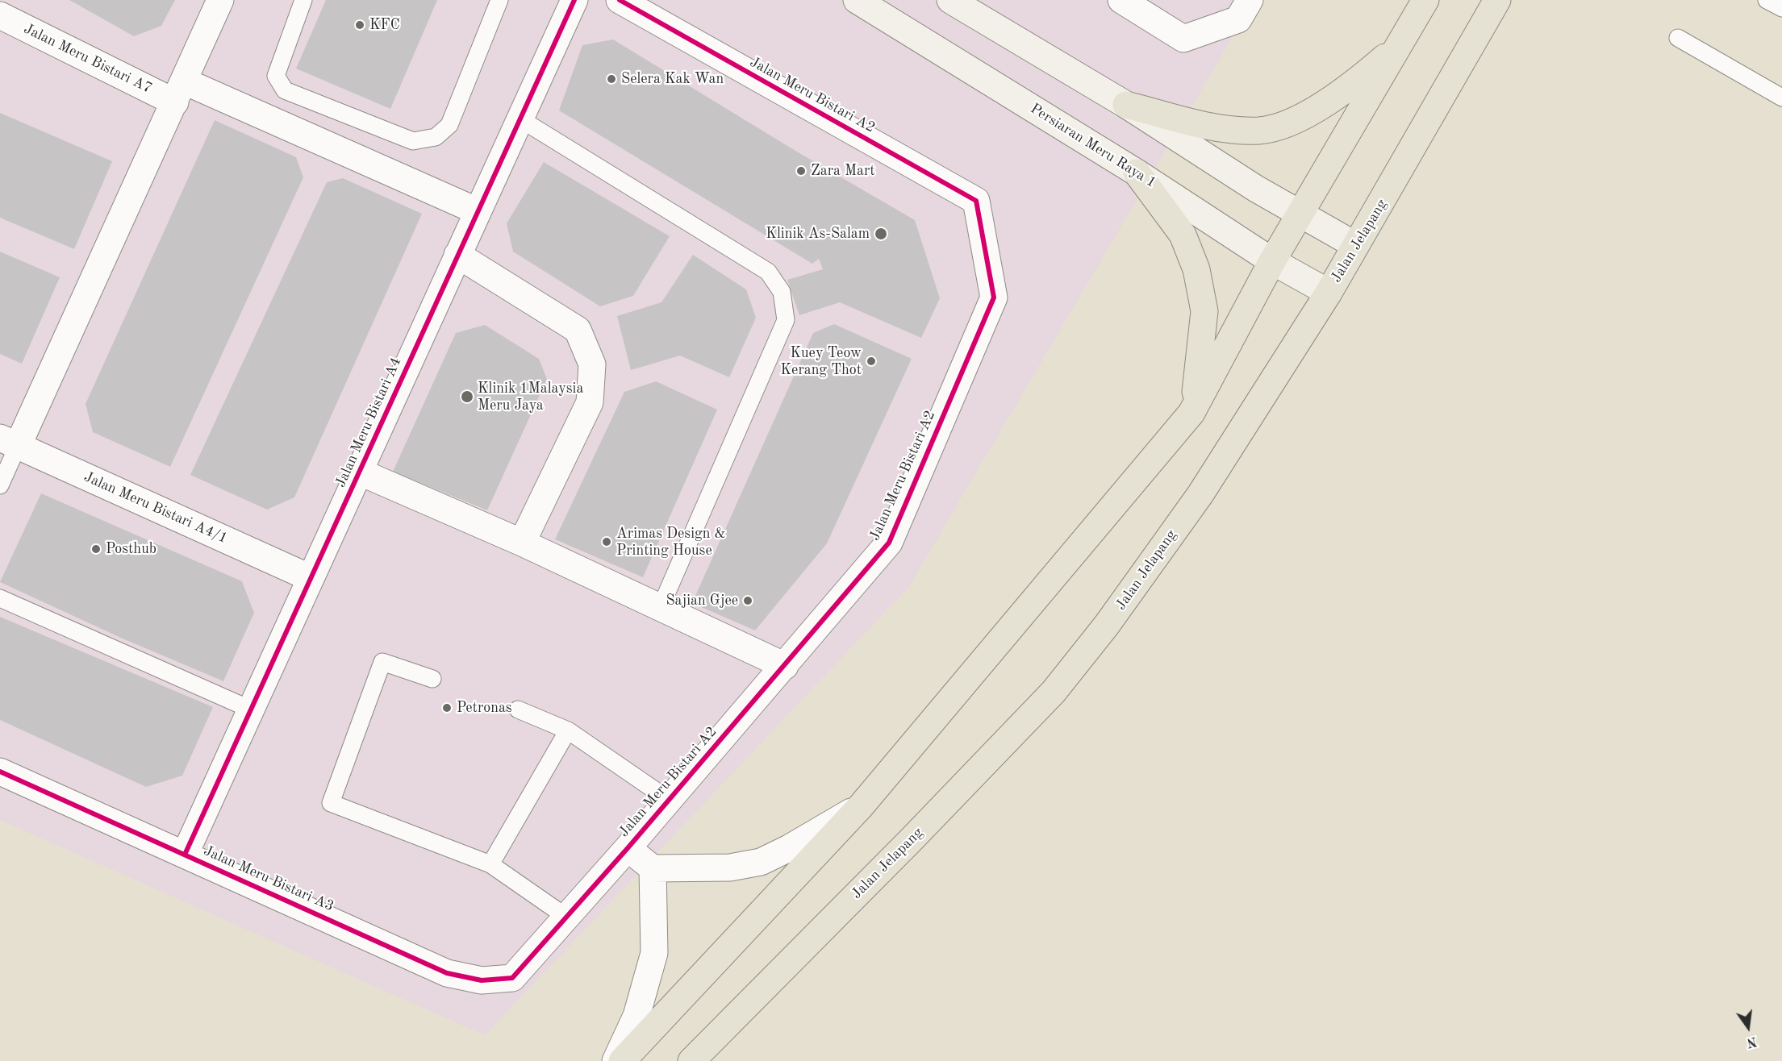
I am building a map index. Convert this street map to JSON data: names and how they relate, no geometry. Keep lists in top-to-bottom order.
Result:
{
  "streets": {
    "main road": ["Jalan Jelapang"],
    "street": [
      "Jalan Meru Bistari A7",
      "Jalan Meru Bistari A2",
      "Persiaran Meru Raya 1",
      "Jalan Meru Bistari A4",
      "Jalan Meru Bistari A4/1",
      "Jalan Meru Bistari A3"
    ]
  },
  "crossings": [
    ["Jalan Meru Bistari A7", "Jalan Meru Bistari A4"],
    ["Jalan Meru Bistari A2", "Jalan Meru Bistari A3"],
    ["Persiaran Meru Raya 1", "Jalan Jelapang"],
    ["Jalan Meru Bistari A4", "Jalan Meru Bistari A4/1"],
    ["Jalan Meru Bistari A4", "Jalan Meru Bistari A3"]
  ],
  "places": [
    "KFC",
    "Selera Kak Wan",
    "Zara Mart",
    "Klinik As-Salam",
    "Kuey Teow Kerang Thot",
    "Klinik 1Malaysia Meru Jaya",
    "Arimas Design & Printing House",
    "Posthub",
    "Sajian Gjee",
    "Petronas"
  ],
  "north": "bottom"
}
